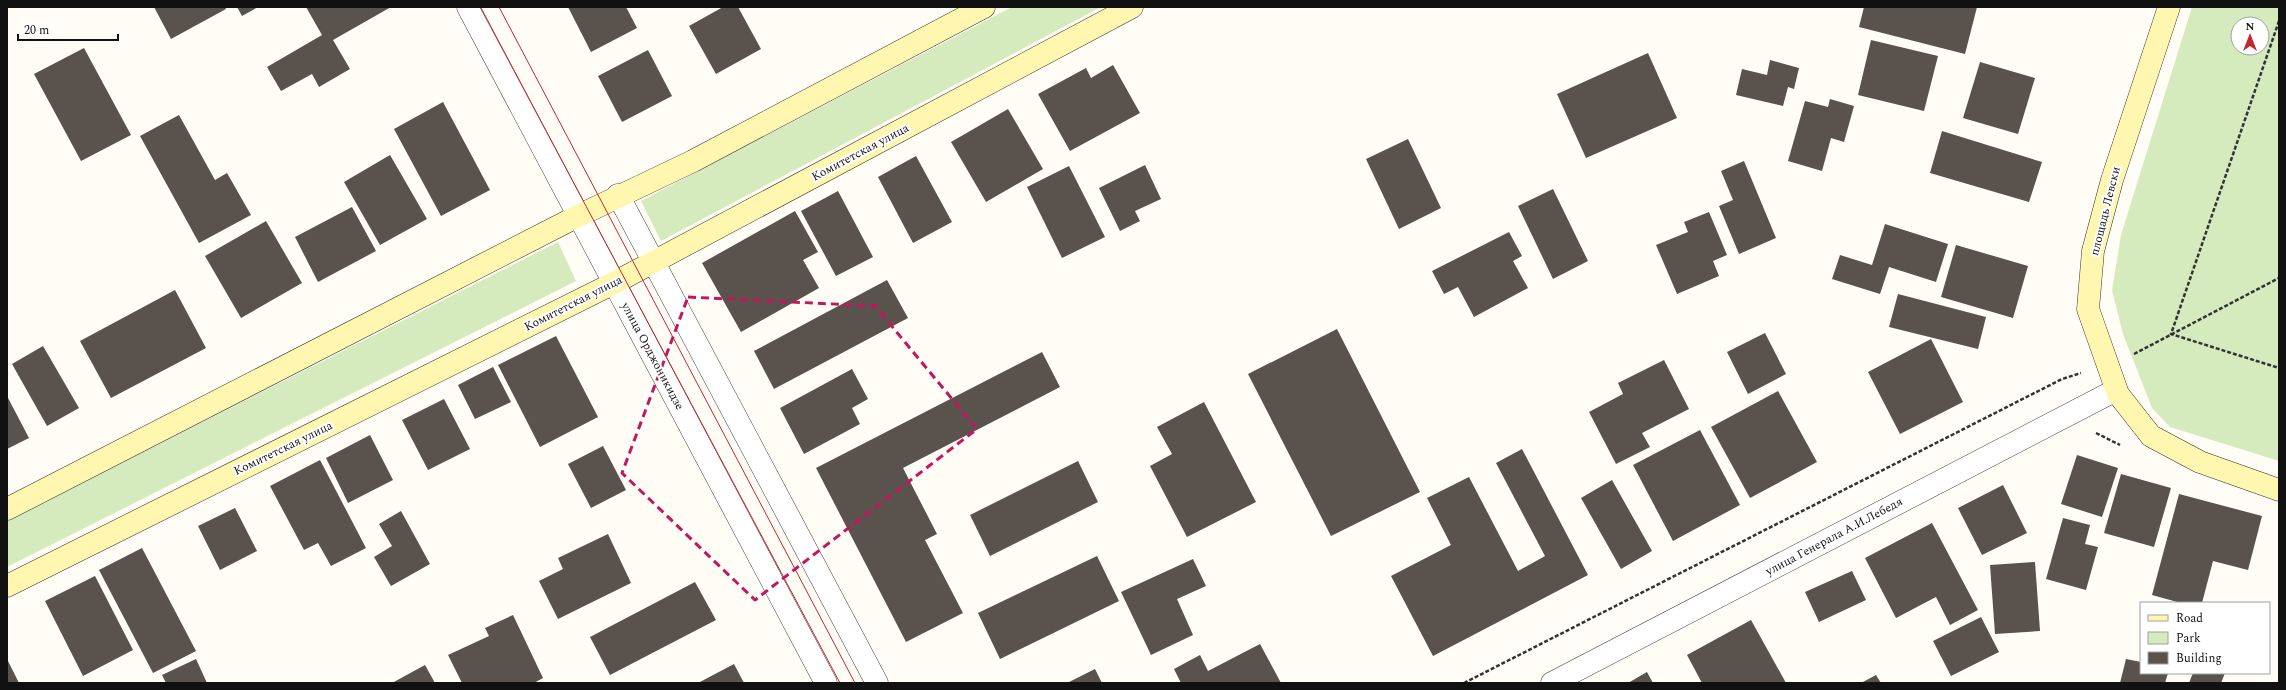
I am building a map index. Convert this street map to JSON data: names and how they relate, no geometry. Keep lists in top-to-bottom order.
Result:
{
  "streets": {
    "street": [
      "Комитетская улица",
      "площадь Левски",
      "улица Орджоникидзе",
      "улица Генерала А.И.Лебедя"
    ]
  },
  "crossings": [
    ["Комитетская улица", "улица Орджоникидзе"],
    ["площадь Левски", "улица Генерала А.И.Лебедя"]
  ],
  "legend": ["Road", "Park", "Building"],
  "scale_bar": "20 m",
  "north": "top"
}
